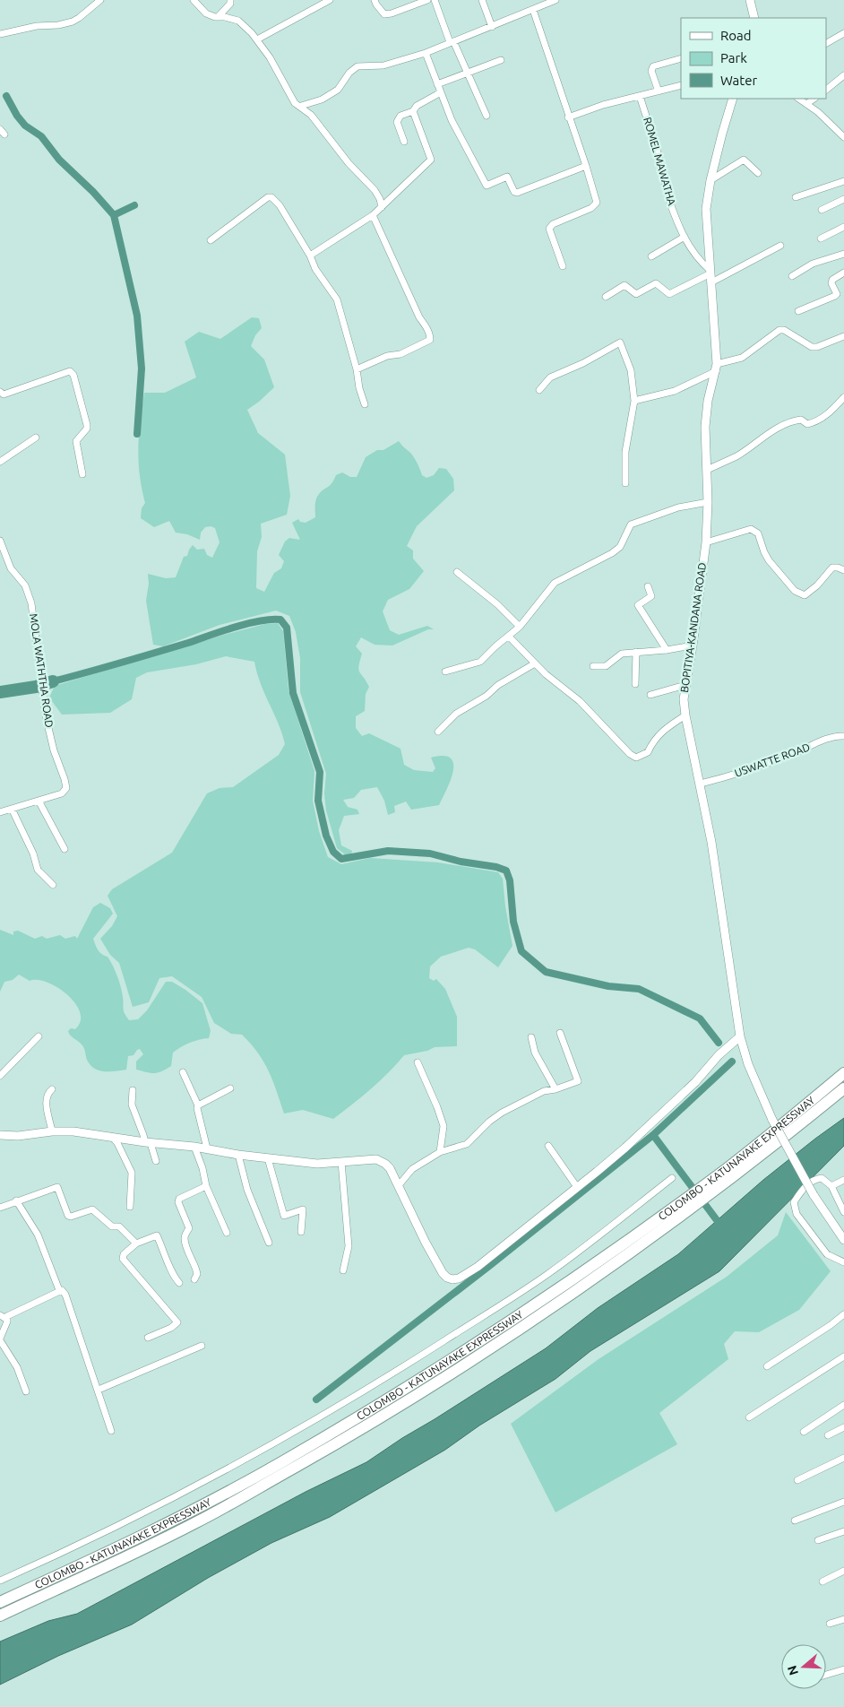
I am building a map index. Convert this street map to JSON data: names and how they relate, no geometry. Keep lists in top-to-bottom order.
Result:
{
  "streets": {
    "highway": ["COLOMBO - KATUNAYAKE EXPRESSWAY"],
    "street": [
      "ROMEL MAWATHA",
      "BOPITIYA-KANDANA ROAD",
      "MOLA WATHTHA ROAD",
      "USWATTE ROAD"
    ]
  },
  "crossings": [
    ["ROMEL MAWATHA", "BOPITIYA-KANDANA ROAD"],
    ["BOPITIYA-KANDANA ROAD", "USWATTE ROAD"]
  ],
  "legend": ["Road", "Park", "Water"],
  "north": "left"
}
